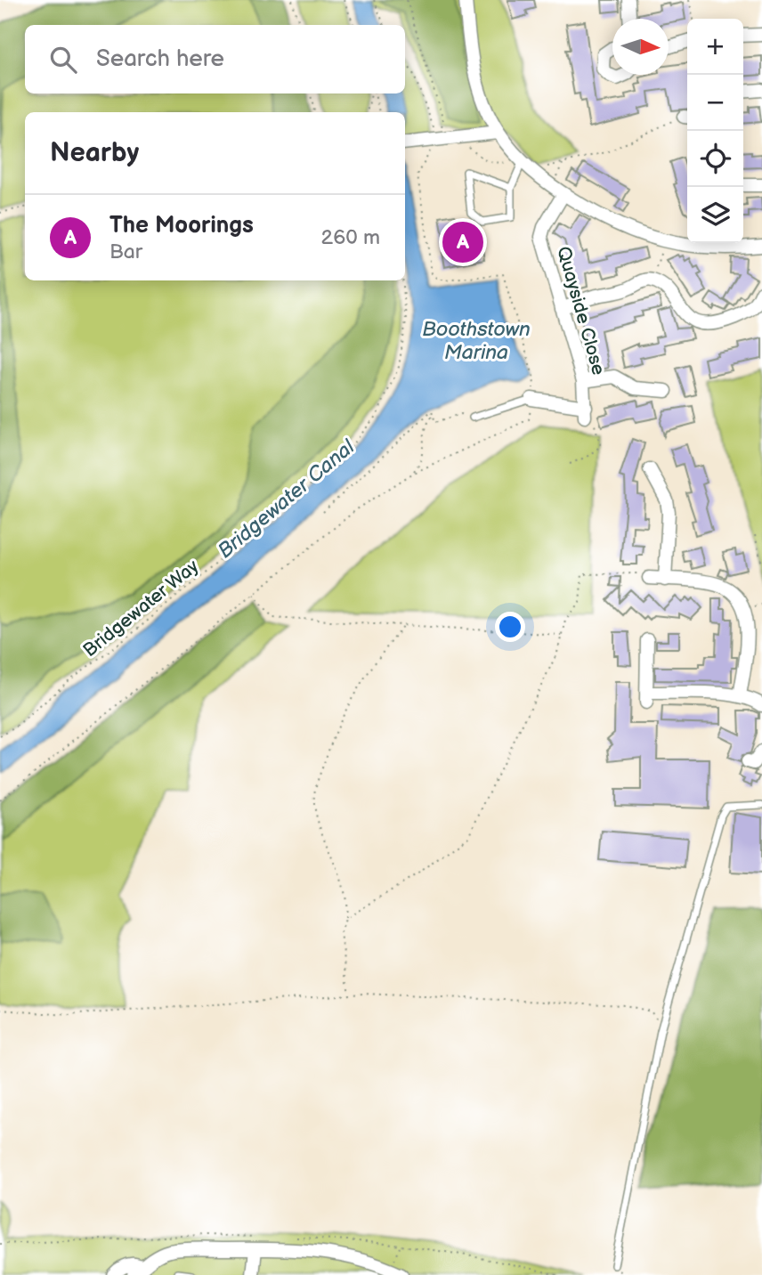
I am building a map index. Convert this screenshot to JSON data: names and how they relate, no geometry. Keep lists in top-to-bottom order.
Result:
{
  "streets": {
    "street": ["Quayside Close"],
    "path": ["Bridgewater Way"]
  },
  "water": ["Boothstown Marina", "Bridgewater Canal"],
  "north": "right",
  "page": {
    "map_buttons": ["+", "−"],
    "search": "Search here",
    "heading": "Nearby",
    "list": [
      {
        "mark": "A",
        "name": "The Moorings",
        "note": "Bar",
        "value": "260 m"
      }
    ],
    "pins": "A"
  }
}
